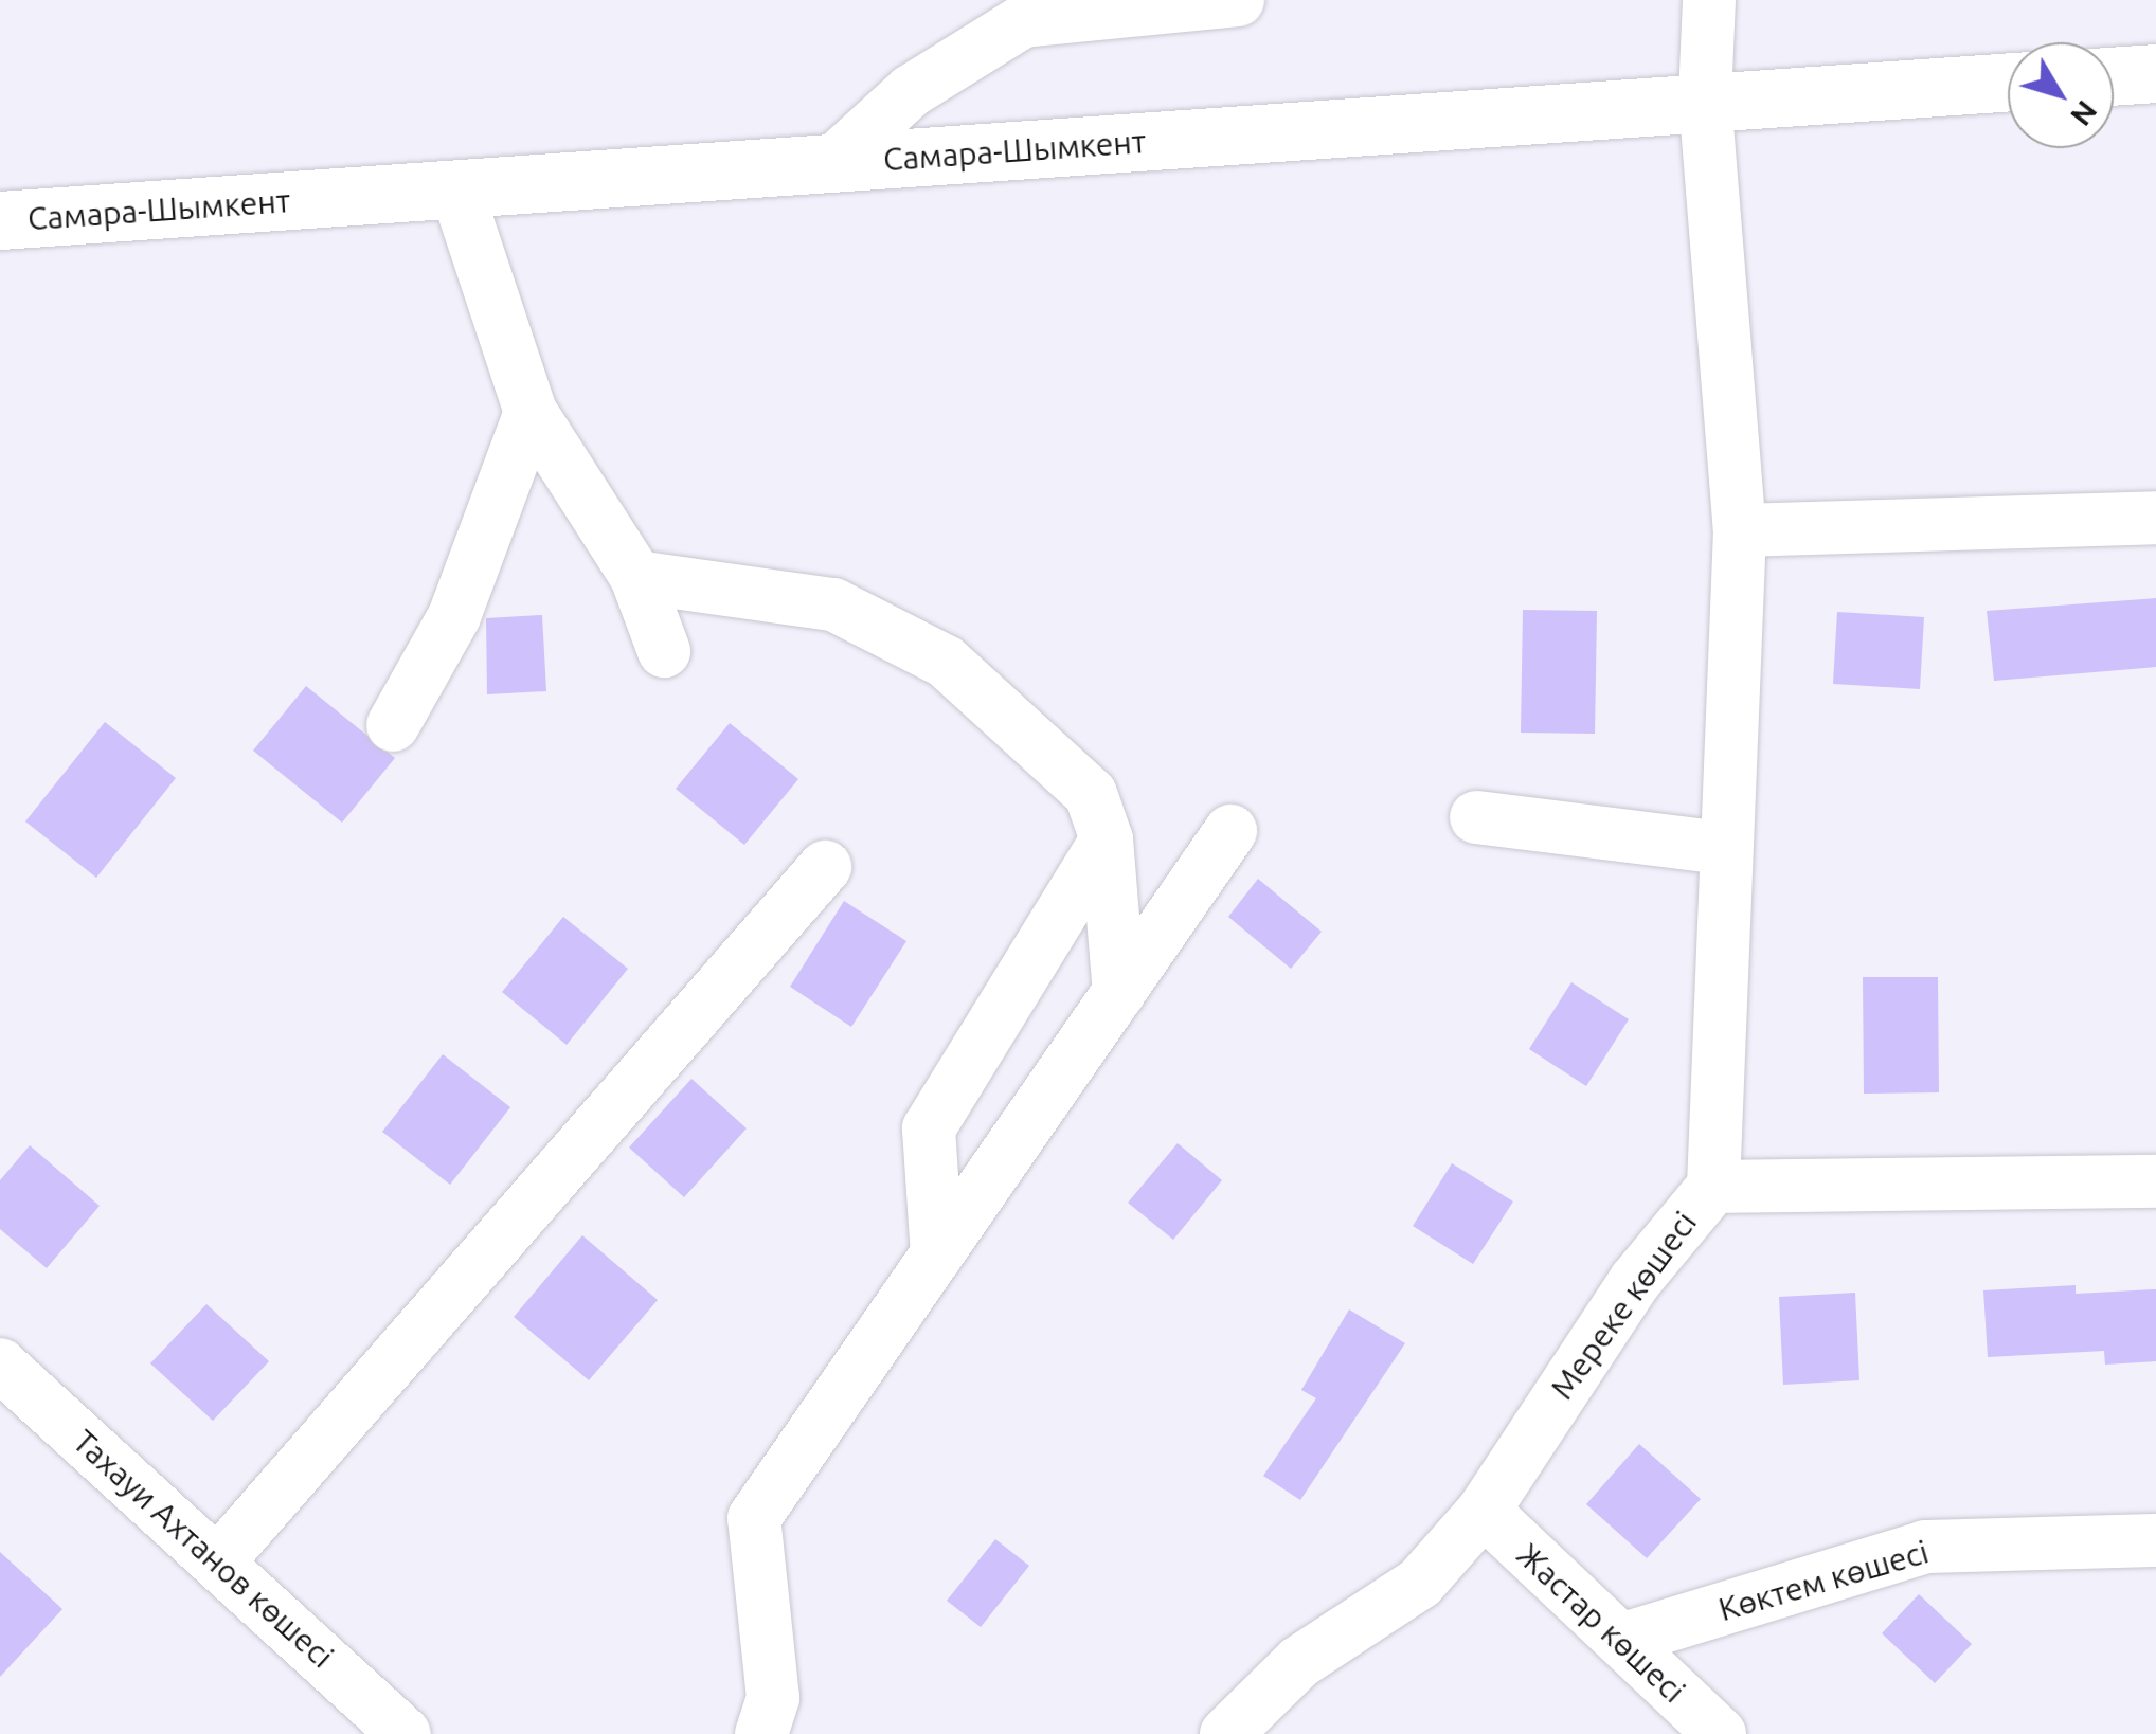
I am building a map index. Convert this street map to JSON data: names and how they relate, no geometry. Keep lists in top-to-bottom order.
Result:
{
  "streets": {
    "highway": ["Самара-Шымкент"],
    "street": [
      "Мереке көшесі",
      "Тахауи Ахтанов көшесі",
      "Көктем көшесі",
      "Жастар көшесі"
    ]
  },
  "crossings": [
    ["Мереке көшесі", "Жастар көшесі"],
    ["Көктем көшесі", "Жастар көшесі"]
  ],
  "north": "bottom right"
}
